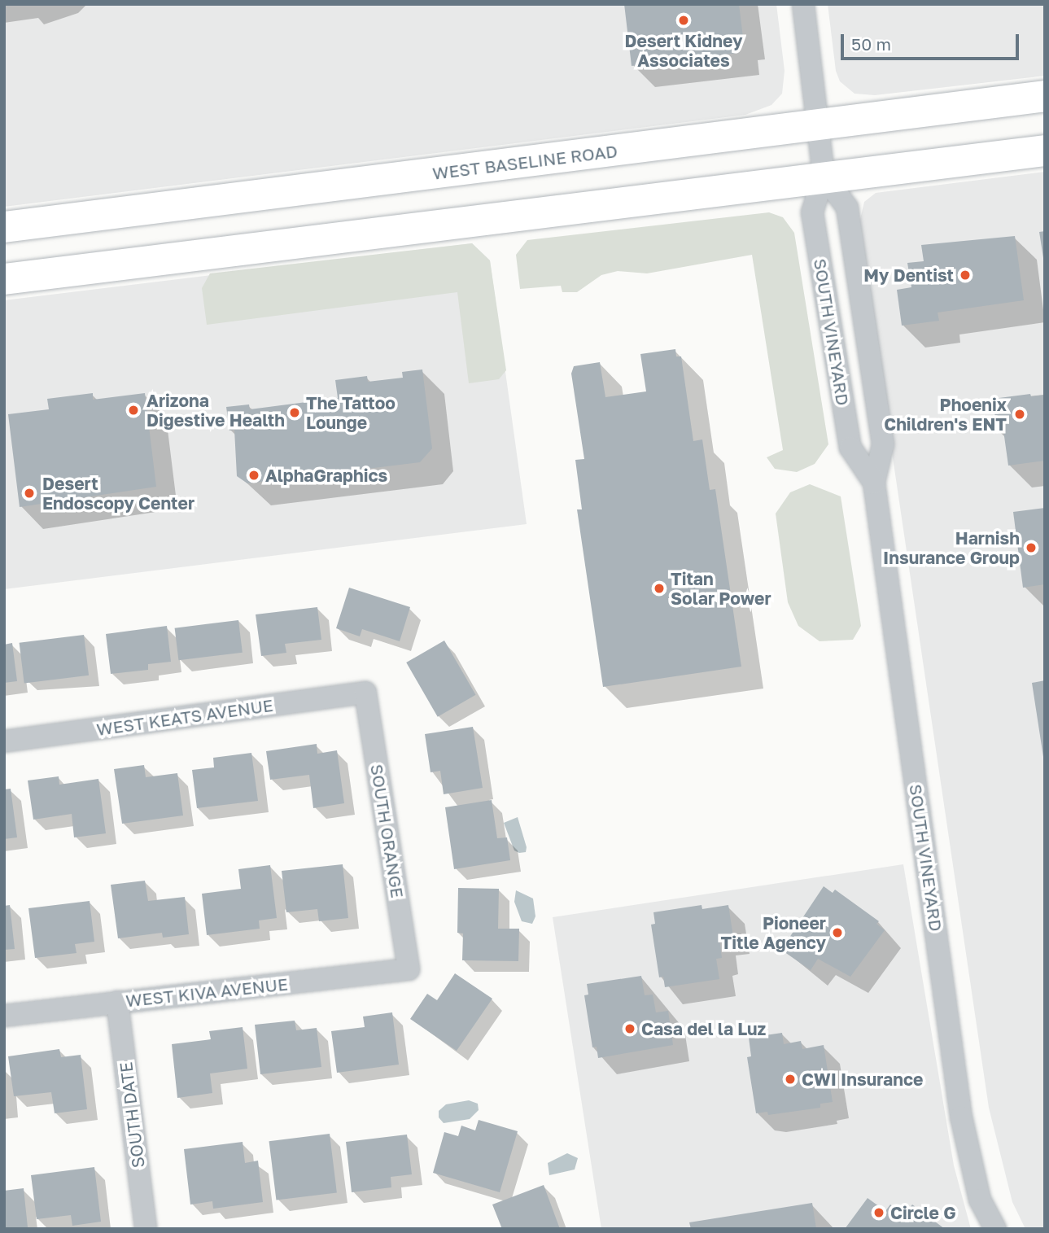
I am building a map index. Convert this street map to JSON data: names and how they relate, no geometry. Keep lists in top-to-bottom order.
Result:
{
  "streets": {
    "main road": ["WEST BASELINE ROAD"],
    "street": [
      "SOUTH VINEYARD",
      "WEST KEATS AVENUE",
      "SOUTH ORANGE",
      "WEST KIVA AVENUE",
      "SOUTH DATE"
    ]
  },
  "crossings": [
    ["WEST BASELINE ROAD", "SOUTH VINEYARD"],
    ["WEST KEATS AVENUE", "SOUTH ORANGE"],
    ["SOUTH ORANGE", "WEST KIVA AVENUE"],
    ["WEST KIVA AVENUE", "SOUTH DATE"]
  ],
  "places": [
    "Desert Kidney Associates",
    "My Dentist",
    "Arizona Digestive Health",
    "The Tattoo Lounge",
    "Phoenix Children's ENT",
    "AlphaGraphics",
    "Desert Endoscopy Center",
    "Harnish Insurance Group",
    "Titan Solar Power",
    "Pioneer Title Agency",
    "Casa del la Luz",
    "CWI Insurance",
    "Circle G"
  ],
  "scale_bar": "50 m"
}
